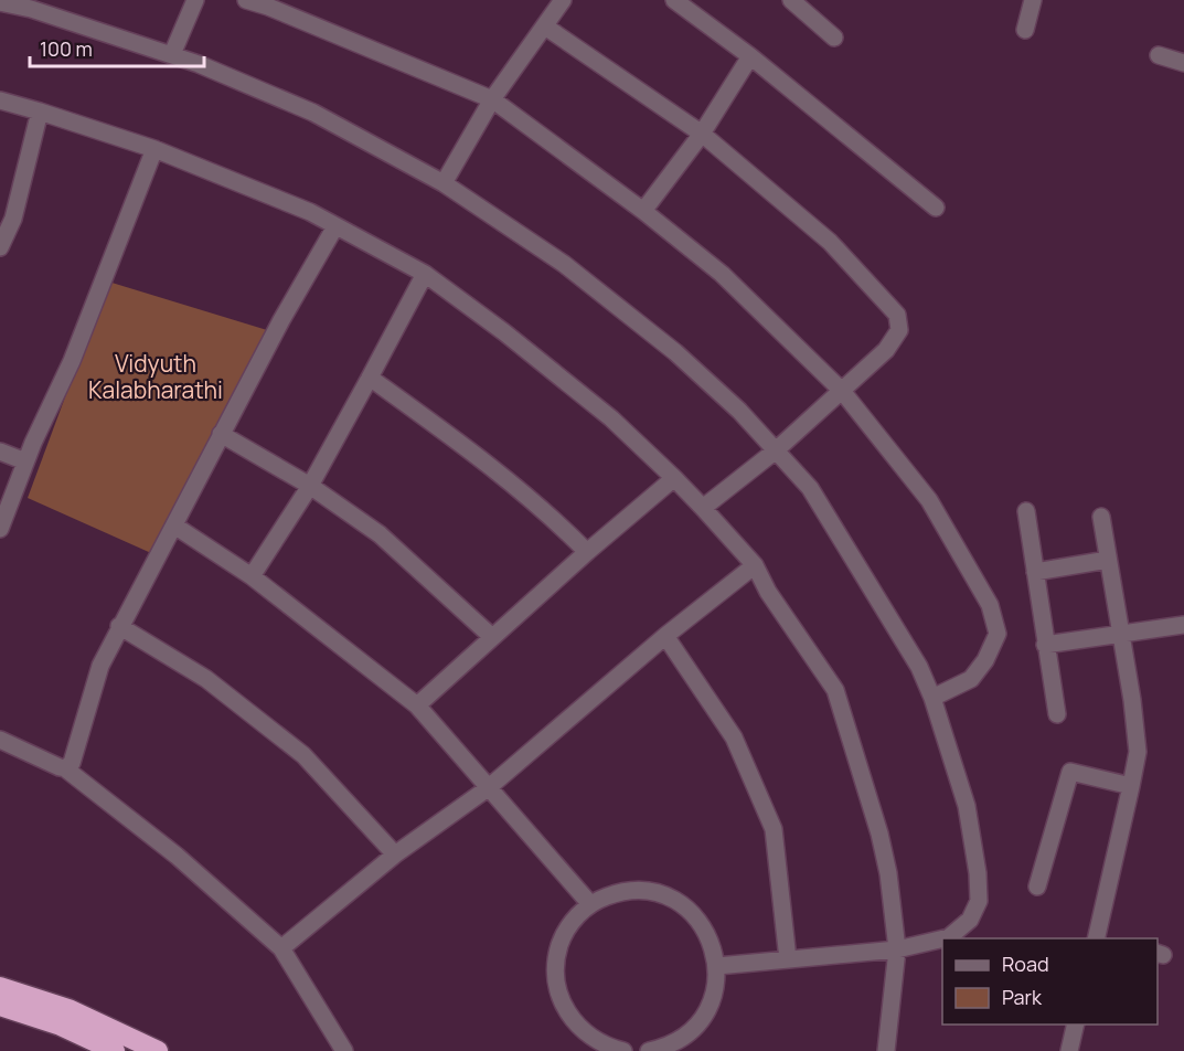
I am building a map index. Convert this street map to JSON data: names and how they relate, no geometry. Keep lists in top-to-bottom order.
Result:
{
  "parks": ["Vidyuth Kalabharathi"],
  "legend": ["Road", "Park"],
  "scale_bar": "100 m"
}
